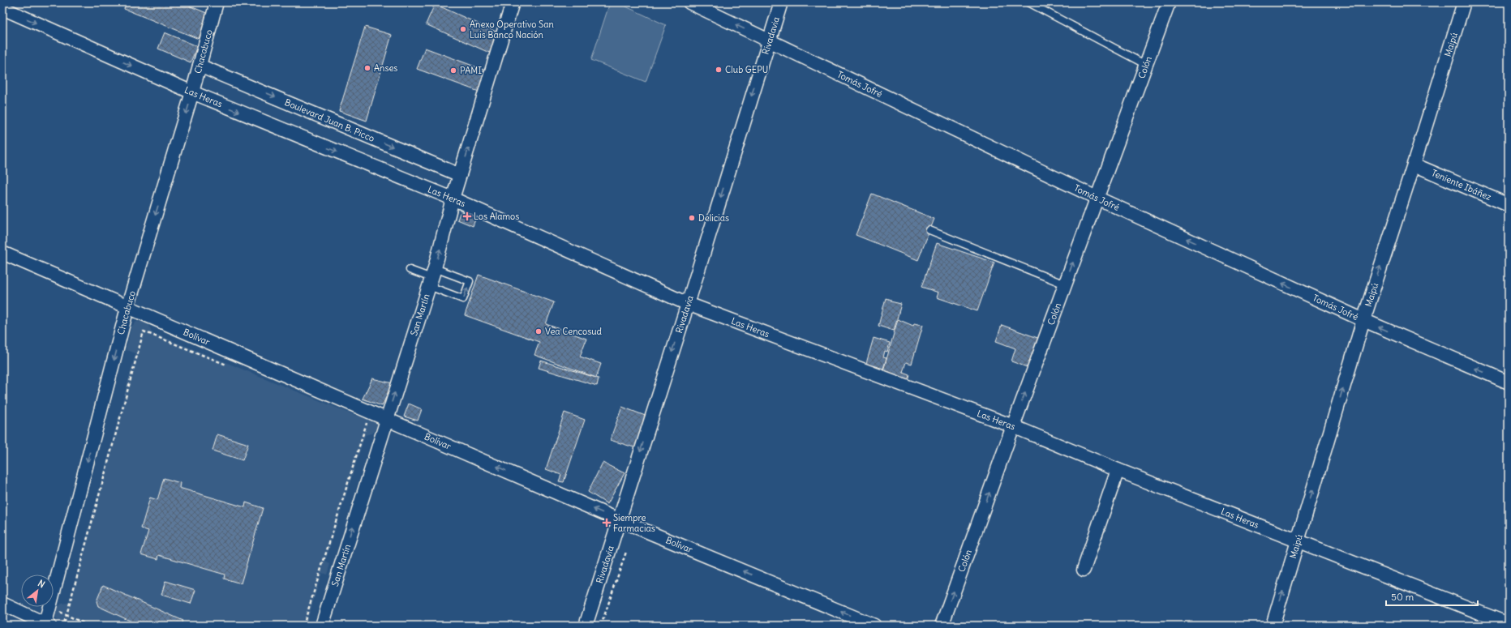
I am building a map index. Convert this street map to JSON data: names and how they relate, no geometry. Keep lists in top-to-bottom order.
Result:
{
  "streets": {
    "street": [
      "Rivadavia",
      "Maipú",
      "Chacabuco",
      "Colón",
      "Tomás Jofré",
      "Las Heras",
      "Boulevard Juan B. Picco",
      "Teniente Ibáñez",
      "San Martín",
      "Bolívar"
    ]
  },
  "crossings": [
    ["Rivadavia", "Tomás Jofré"],
    ["Rivadavia", "Las Heras"],
    ["Rivadavia", "Bolívar"],
    ["Maipú", "Tomás Jofré"],
    ["Maipú", "Las Heras"],
    ["Maipú", "Teniente Ibáñez"],
    ["Chacabuco", "Las Heras"],
    ["Chacabuco", "Boulevard Juan B. Picco"],
    ["Chacabuco", "Bolívar"],
    ["Colón", "Tomás Jofré"],
    ["Colón", "Las Heras"],
    ["Las Heras", "San Martín"],
    ["Boulevard Juan B. Picco", "San Martín"],
    ["San Martín", "Bolívar"]
  ],
  "one_way": [
    "Rivadavia",
    "Maipú",
    "Chacabuco",
    "Colón",
    "Tomás Jofré",
    "Boulevard Juan B. Picco",
    "San Martín",
    "Bolívar"
  ],
  "places": {
    "other": [
      "Anexo Operativo San Luis Banco Nación",
      "Anses",
      "Club GEPU",
      "PAMI",
      "Delicias",
      "Vea Cencosud"
    ],
    "health": ["Los Alamos", "Siempre Farmacias"]
  },
  "scale_bar": "50 m",
  "north": "top right"
}
